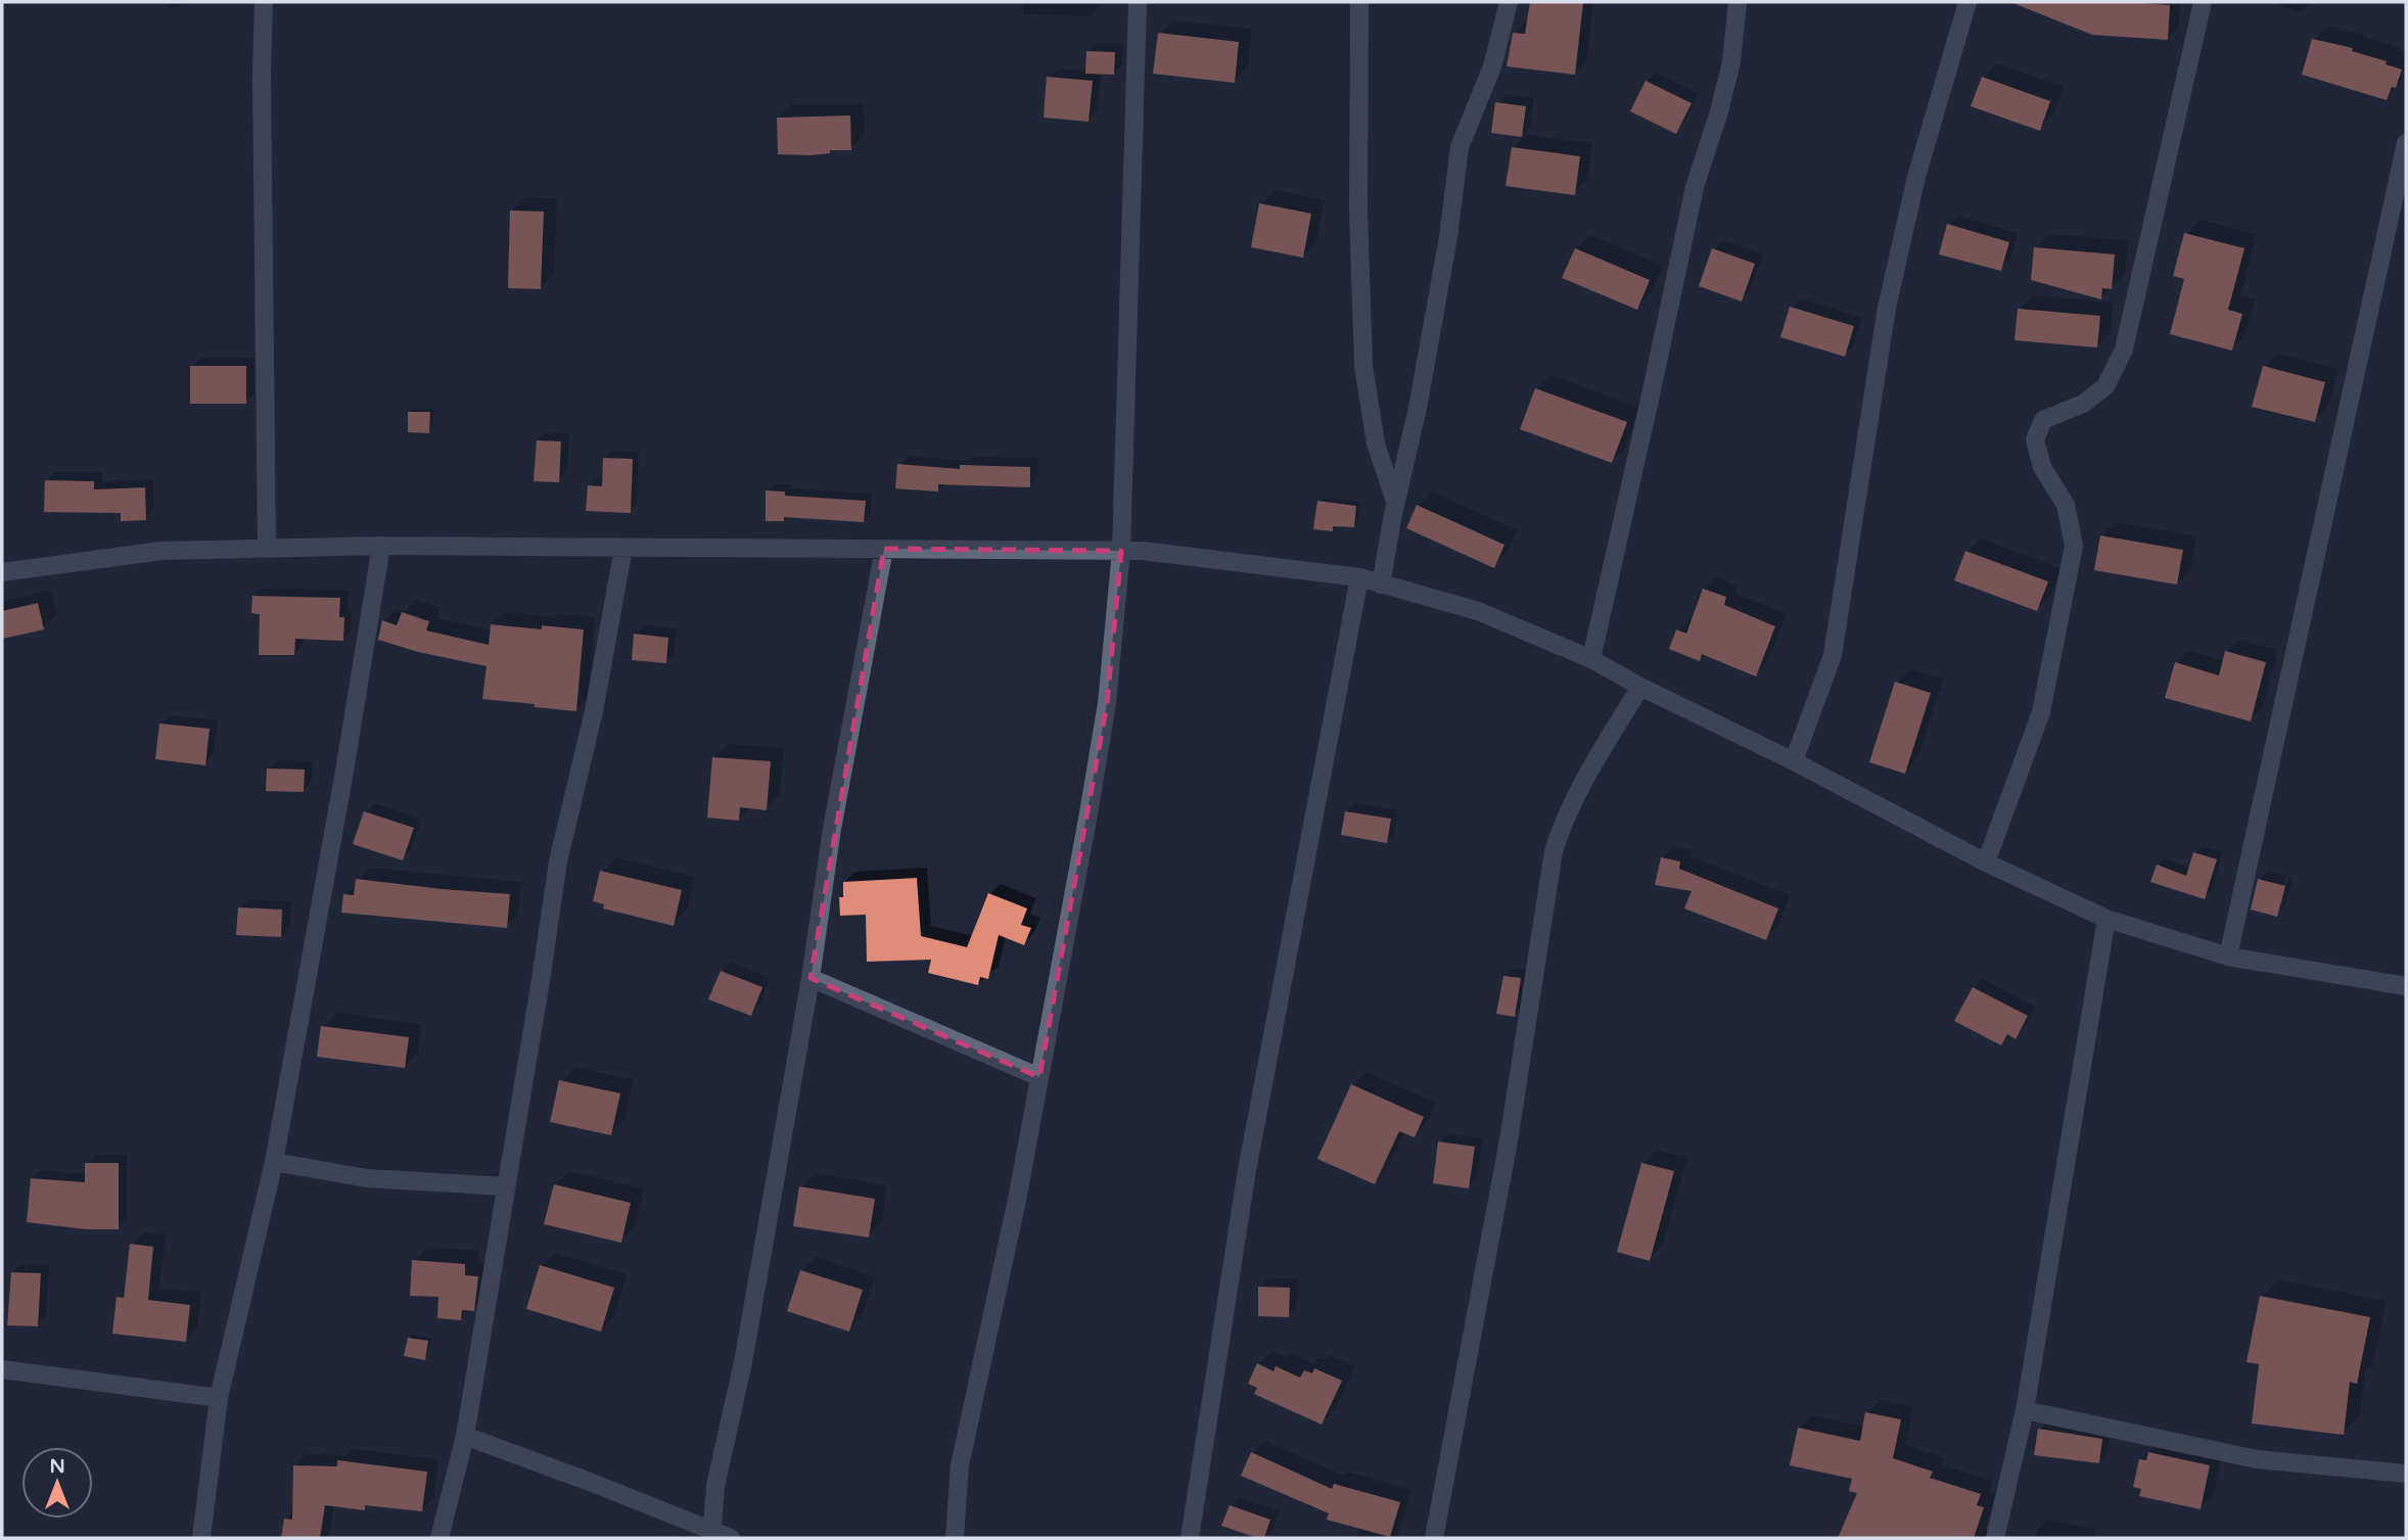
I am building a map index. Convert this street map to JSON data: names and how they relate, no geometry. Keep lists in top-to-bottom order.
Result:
{
  "north": "top"
}
